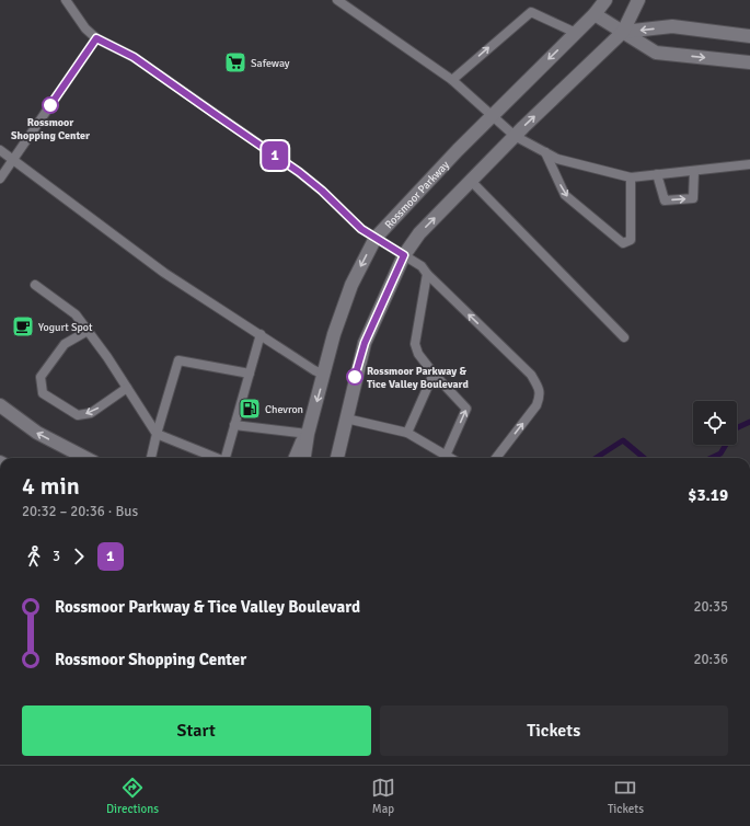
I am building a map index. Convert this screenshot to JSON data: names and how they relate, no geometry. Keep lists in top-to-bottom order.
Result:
{
  "streets": {
    "street": ["Rossmoor Parkway"]
  },
  "places": {
    "supermarket": ["Safeway"],
    "other": ["Rossmoor Shopping Center", "Rossmoor Parkway & Tice Valley Boulevard"],
    "cafe": ["Yogurt Spot"],
    "fuel station": ["Chevron"]
  },
  "lines": ["bus line 1"],
  "page": {
    "on_map": "1",
    "heading": ["4 min", "20:32 – 20:36 · Bus", "$3.19"],
    "legs": ["3", "1"],
    "list": [
      {
        "name": "Rossmoor Parkway & Tice Valley Boulevard",
        "value": "20:35"
      },
      {
        "name": "Rossmoor Shopping Center",
        "value": "20:36"
      }
    ],
    "buttons": ["Start", "Tickets"],
    "tabs": ["Directions", "Map", "Tickets"]
  }
}
